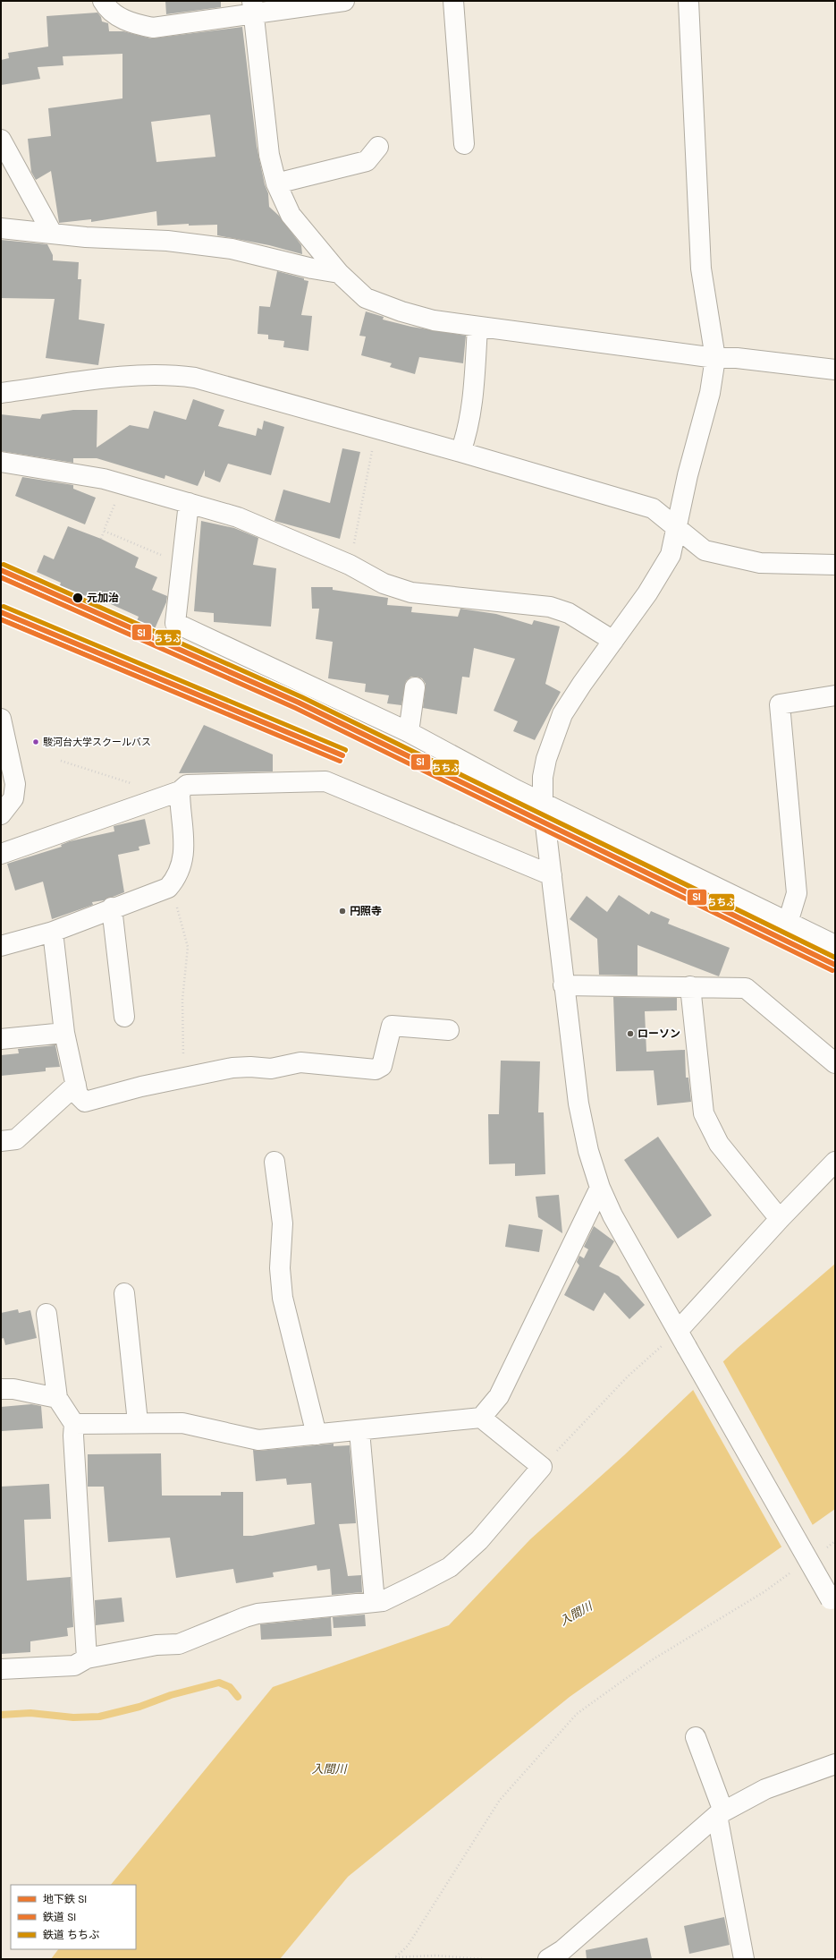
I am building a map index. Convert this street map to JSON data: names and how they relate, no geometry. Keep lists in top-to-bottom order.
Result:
{
  "water": ["入間川"],
  "places": [
    "元加治",
    "駿河台大学スクールバス",
    "円照寺",
    "ローソン"
  ],
  "lines": ["rail line ちちぶ", "metro line SI", "rail line SI"],
  "legend": ["地下鉄 SI", "鉄道 SI", "鉄道 ちちぶ"]
}
